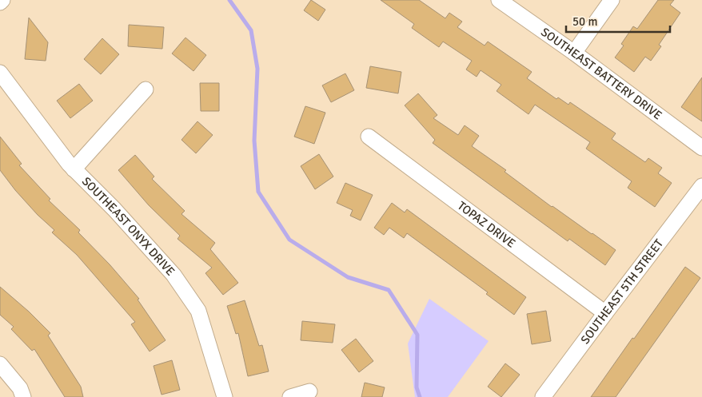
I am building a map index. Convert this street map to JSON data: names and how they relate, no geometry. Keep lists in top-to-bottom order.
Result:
{
  "streets": {
    "street": [
      "SOUTHEAST BATTERY DRIVE",
      "TOPAZ DRIVE",
      "SOUTHEAST ONYX DRIVE",
      "SOUTHEAST 5TH STREET"
    ]
  },
  "crossings": [
    ["TOPAZ DRIVE", "SOUTHEAST 5TH STREET"]
  ],
  "scale_bar": "50 m"
}
